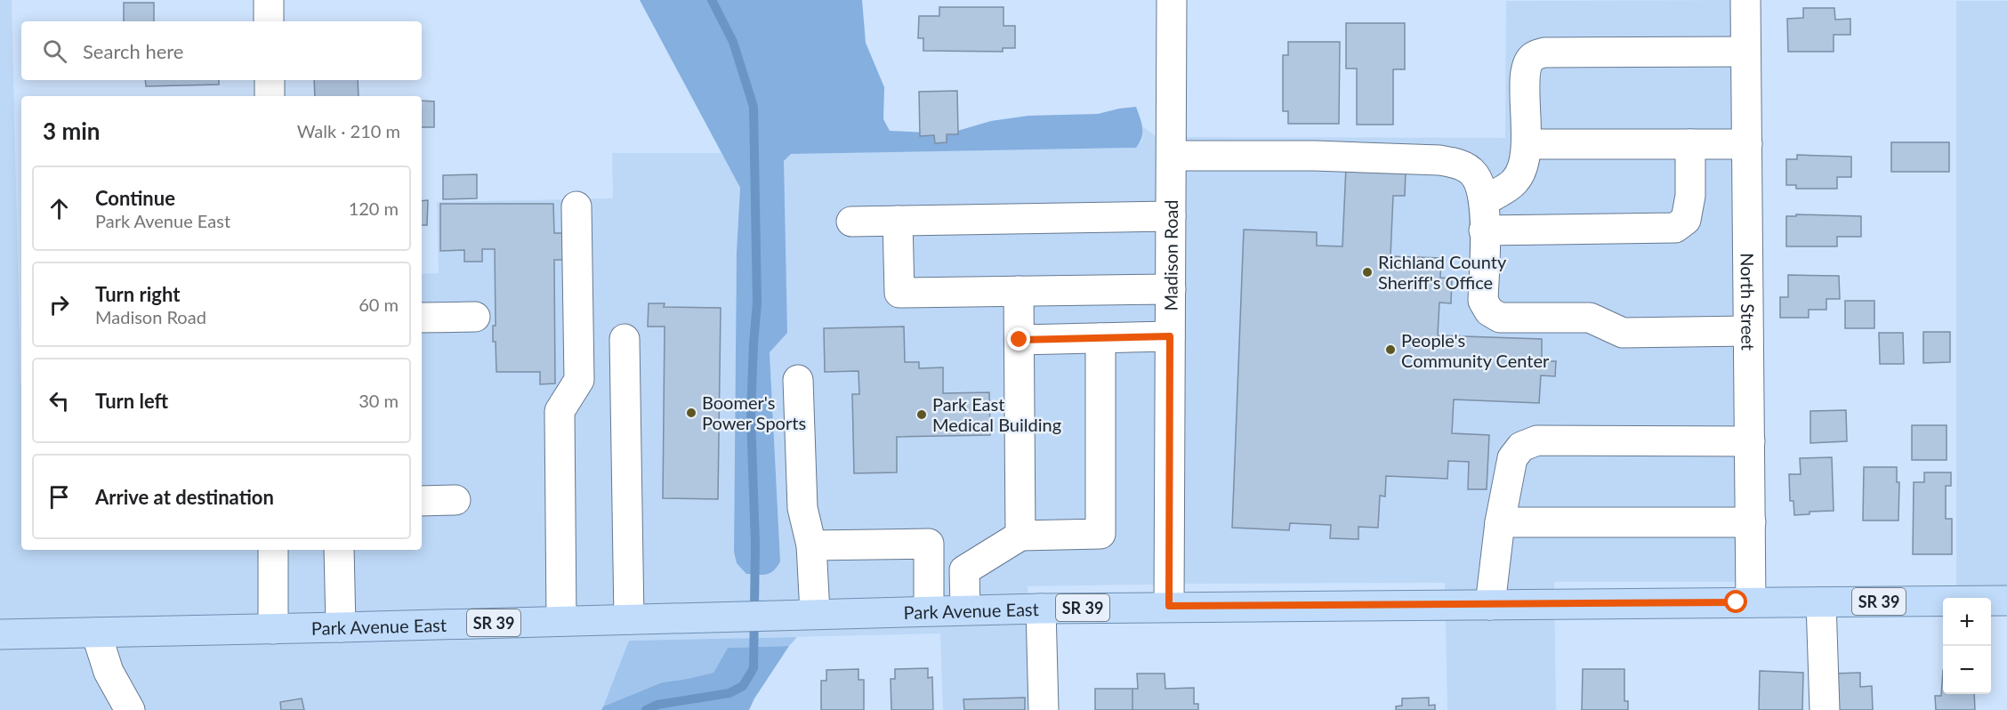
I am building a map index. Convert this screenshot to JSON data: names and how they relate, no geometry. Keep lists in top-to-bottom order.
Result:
{
  "streets": {
    "main road": ["SR 39", "Park Avenue East"],
    "street": ["Madison Road", "North Street"]
  },
  "crossings": [
    ["Madison Road", "Park Avenue East"],
    ["North Street", "Park Avenue East"]
  ],
  "places": [
    "Richland County Sheriff's Office",
    "People's Community Center",
    "Boomer's Power Sports",
    "Park East Medical Building"
  ],
  "page": {
    "search": "Search here",
    "heading": ["3 min", "Walk · 210 m"],
    "list": [
      ["Continue", "Park Avenue East", "120 m"],
      ["Turn right", "Madison Road", "60 m"],
      ["Turn left", "30 m"],
      "Arrive at destination"
    ],
    "map_buttons": ["+", "−"]
  }
}
